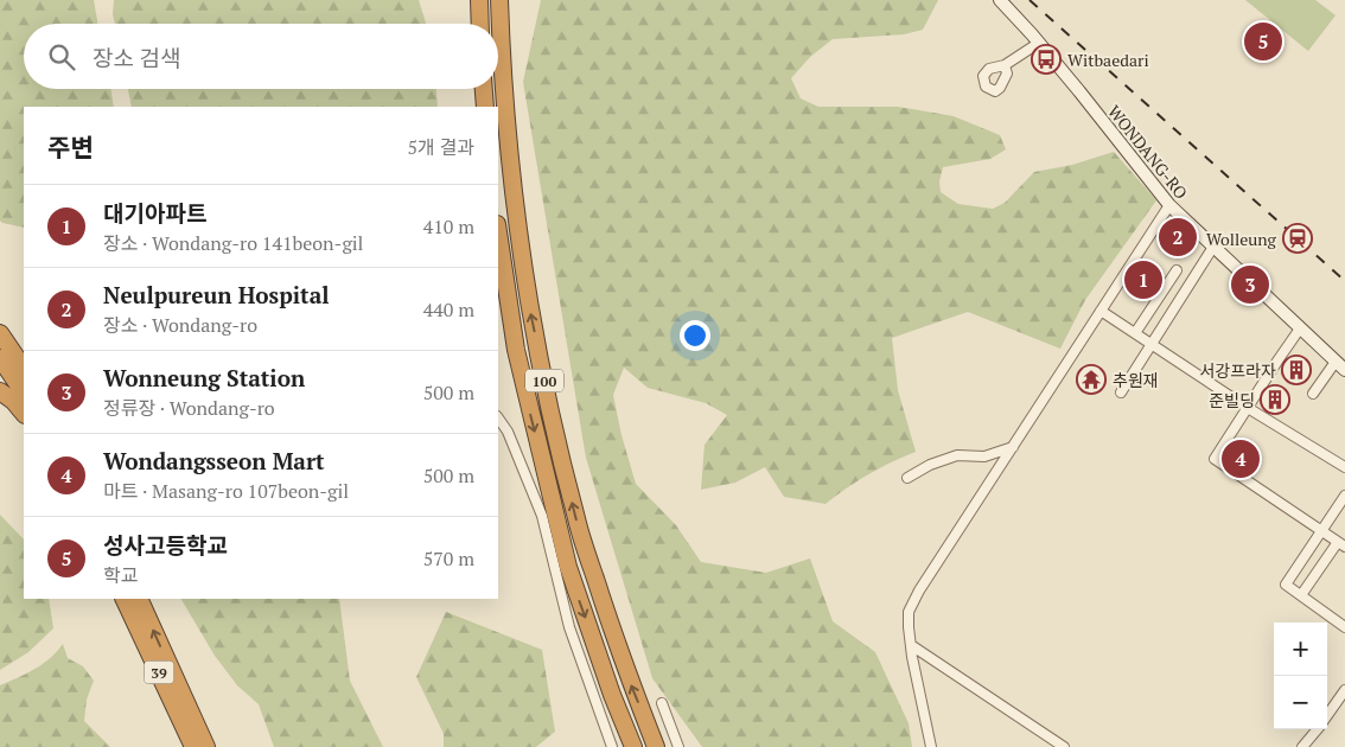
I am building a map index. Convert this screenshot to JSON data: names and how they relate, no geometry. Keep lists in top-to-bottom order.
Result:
{
  "streets": {
    "highway": ["100", "39"],
    "main road": ["WONDANG-RO"]
  },
  "places": {
    "bus stop": ["Witbaedari"],
    "station": ["Wolleung"],
    "building": ["서강프라자", "준빌딩"],
    "temple": ["추원재"]
  },
  "page": {
    "pins": [
      "5",
      "2",
      "1",
      "3",
      "4"
    ],
    "search": "장소 검색",
    "heading": ["주변", "5개 결과"],
    "list": [
      {
        "mark": "1",
        "name": "대기아파트",
        "note": "장소 · Wondang-ro 141beon-gil",
        "value": "410 m"
      },
      {
        "mark": "2",
        "name": "Neulpureun Hospital",
        "note": "장소 · Wondang-ro",
        "value": "440 m"
      },
      {
        "mark": "3",
        "name": "Wonneung Station",
        "note": "정류장 · Wondang-ro",
        "value": "500 m"
      },
      {
        "mark": "4",
        "name": "Wondangsseon Mart",
        "note": "마트 · Masang-ro 107beon-gil",
        "value": "500 m"
      },
      {
        "mark": "5",
        "name": "성사고등학교",
        "note": "학교",
        "value": "570 m"
      }
    ],
    "map_buttons": ["+", "−"]
  }
}
